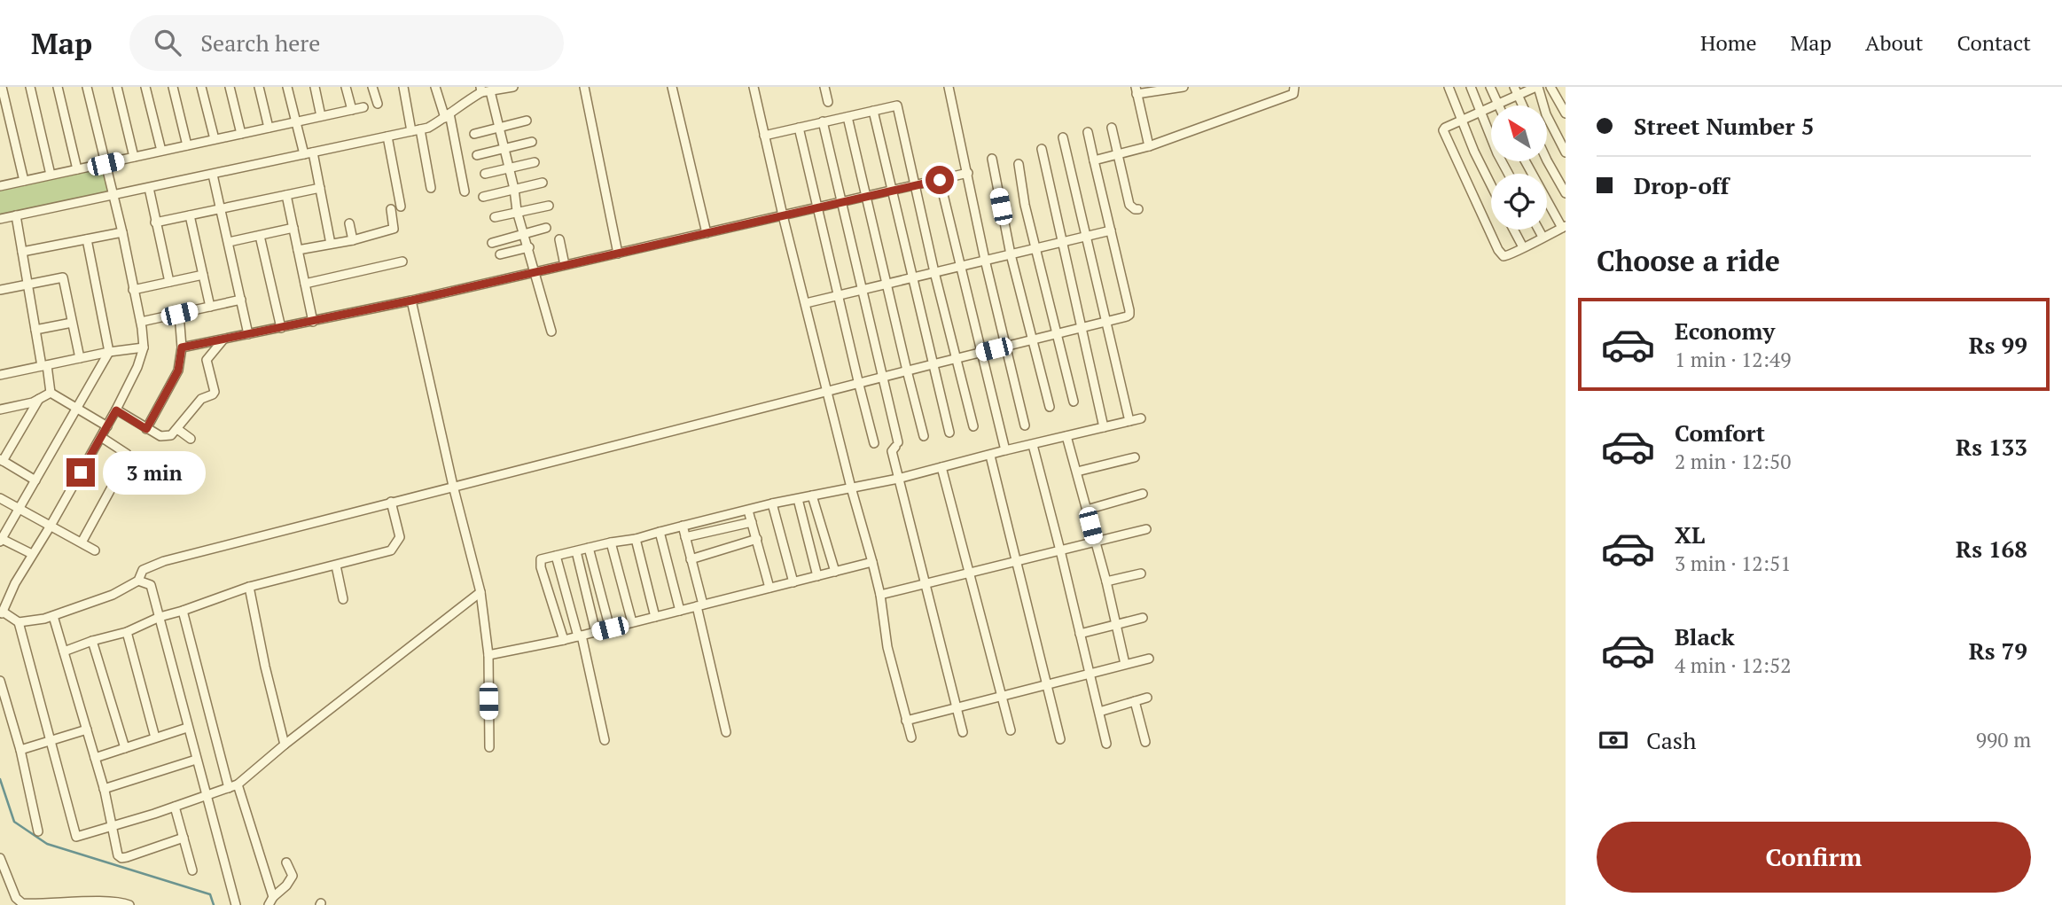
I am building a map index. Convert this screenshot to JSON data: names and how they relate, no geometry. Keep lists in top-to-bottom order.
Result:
{
  "north": "top left",
  "page": {
    "header": "Map",
    "search": "Search here",
    "nav": [
      "Home",
      "Map",
      "About",
      "Contact"
    ],
    "banner": ["Street Number 5", "Drop-off"],
    "heading": "Choose a ride",
    "list": [
      {
        "name": "Economy",
        "note": "1 min · 12:49",
        "value": "Rs 99"
      },
      {
        "name": "Comfort",
        "note": "2 min · 12:50",
        "value": "Rs 133"
      },
      {
        "name": "XL",
        "note": "3 min · 12:51",
        "value": "Rs 168"
      },
      {
        "name": "Black",
        "note": "4 min · 12:52",
        "value": "Rs 79"
      }
    ],
    "bubble": "3 min",
    "pay": ["Cash", "990 m"],
    "buttons": "Confirm"
  }
}
